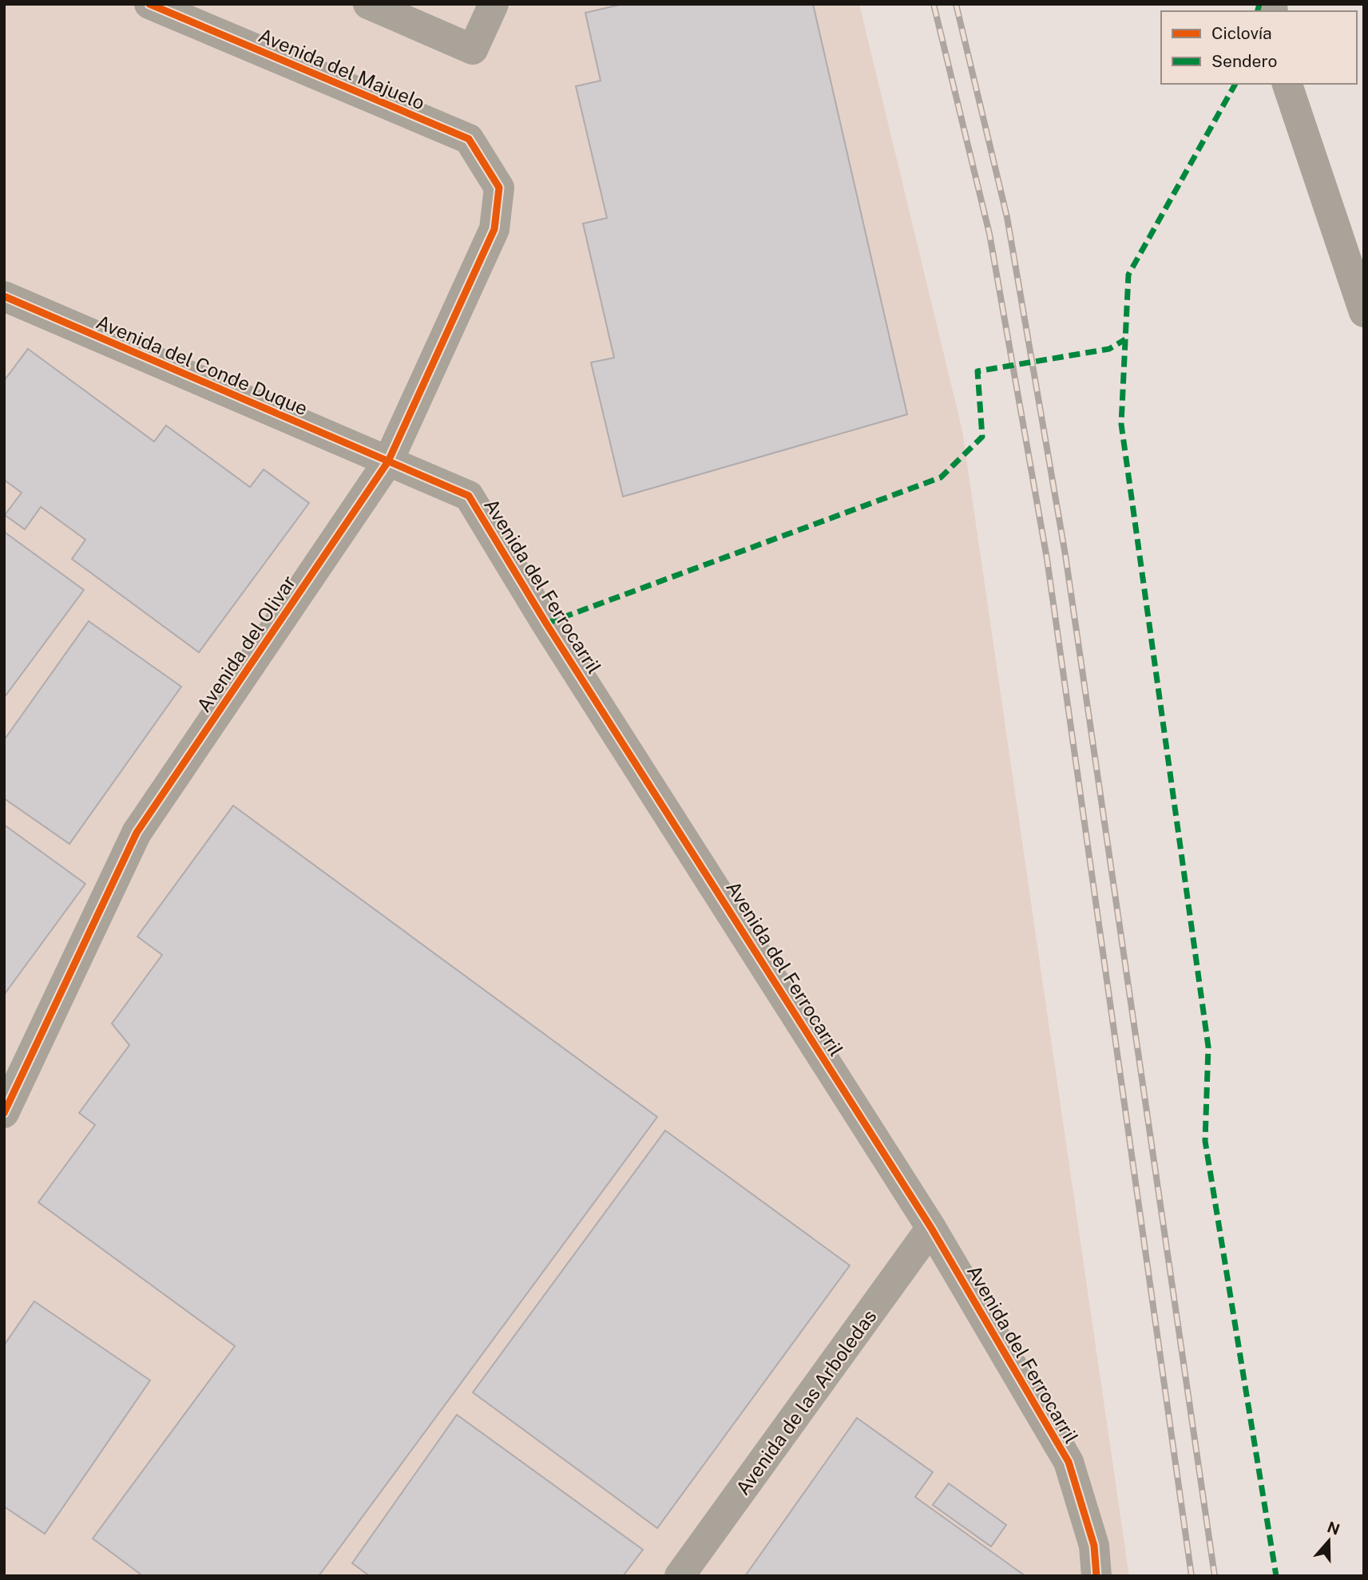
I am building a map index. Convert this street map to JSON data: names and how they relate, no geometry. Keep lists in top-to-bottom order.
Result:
{
  "streets": {
    "street": [
      "Avenida del Majuelo",
      "Avenida del Conde Duque",
      "Avenida del Ferrocarril",
      "Avenida del Olivar",
      "Avenida de las Arboledas"
    ]
  },
  "crossings": [
    ["Avenida del Majuelo", "Avenida del Olivar"],
    ["Avenida del Conde Duque", "Avenida del Ferrocarril"],
    ["Avenida del Conde Duque", "Avenida del Olivar"],
    ["Avenida del Ferrocarril", "Avenida del Olivar"],
    ["Avenida del Ferrocarril", "Avenida de las Arboledas"]
  ],
  "legend": ["Ciclovía", "Sendero"],
  "north": "top"
}
